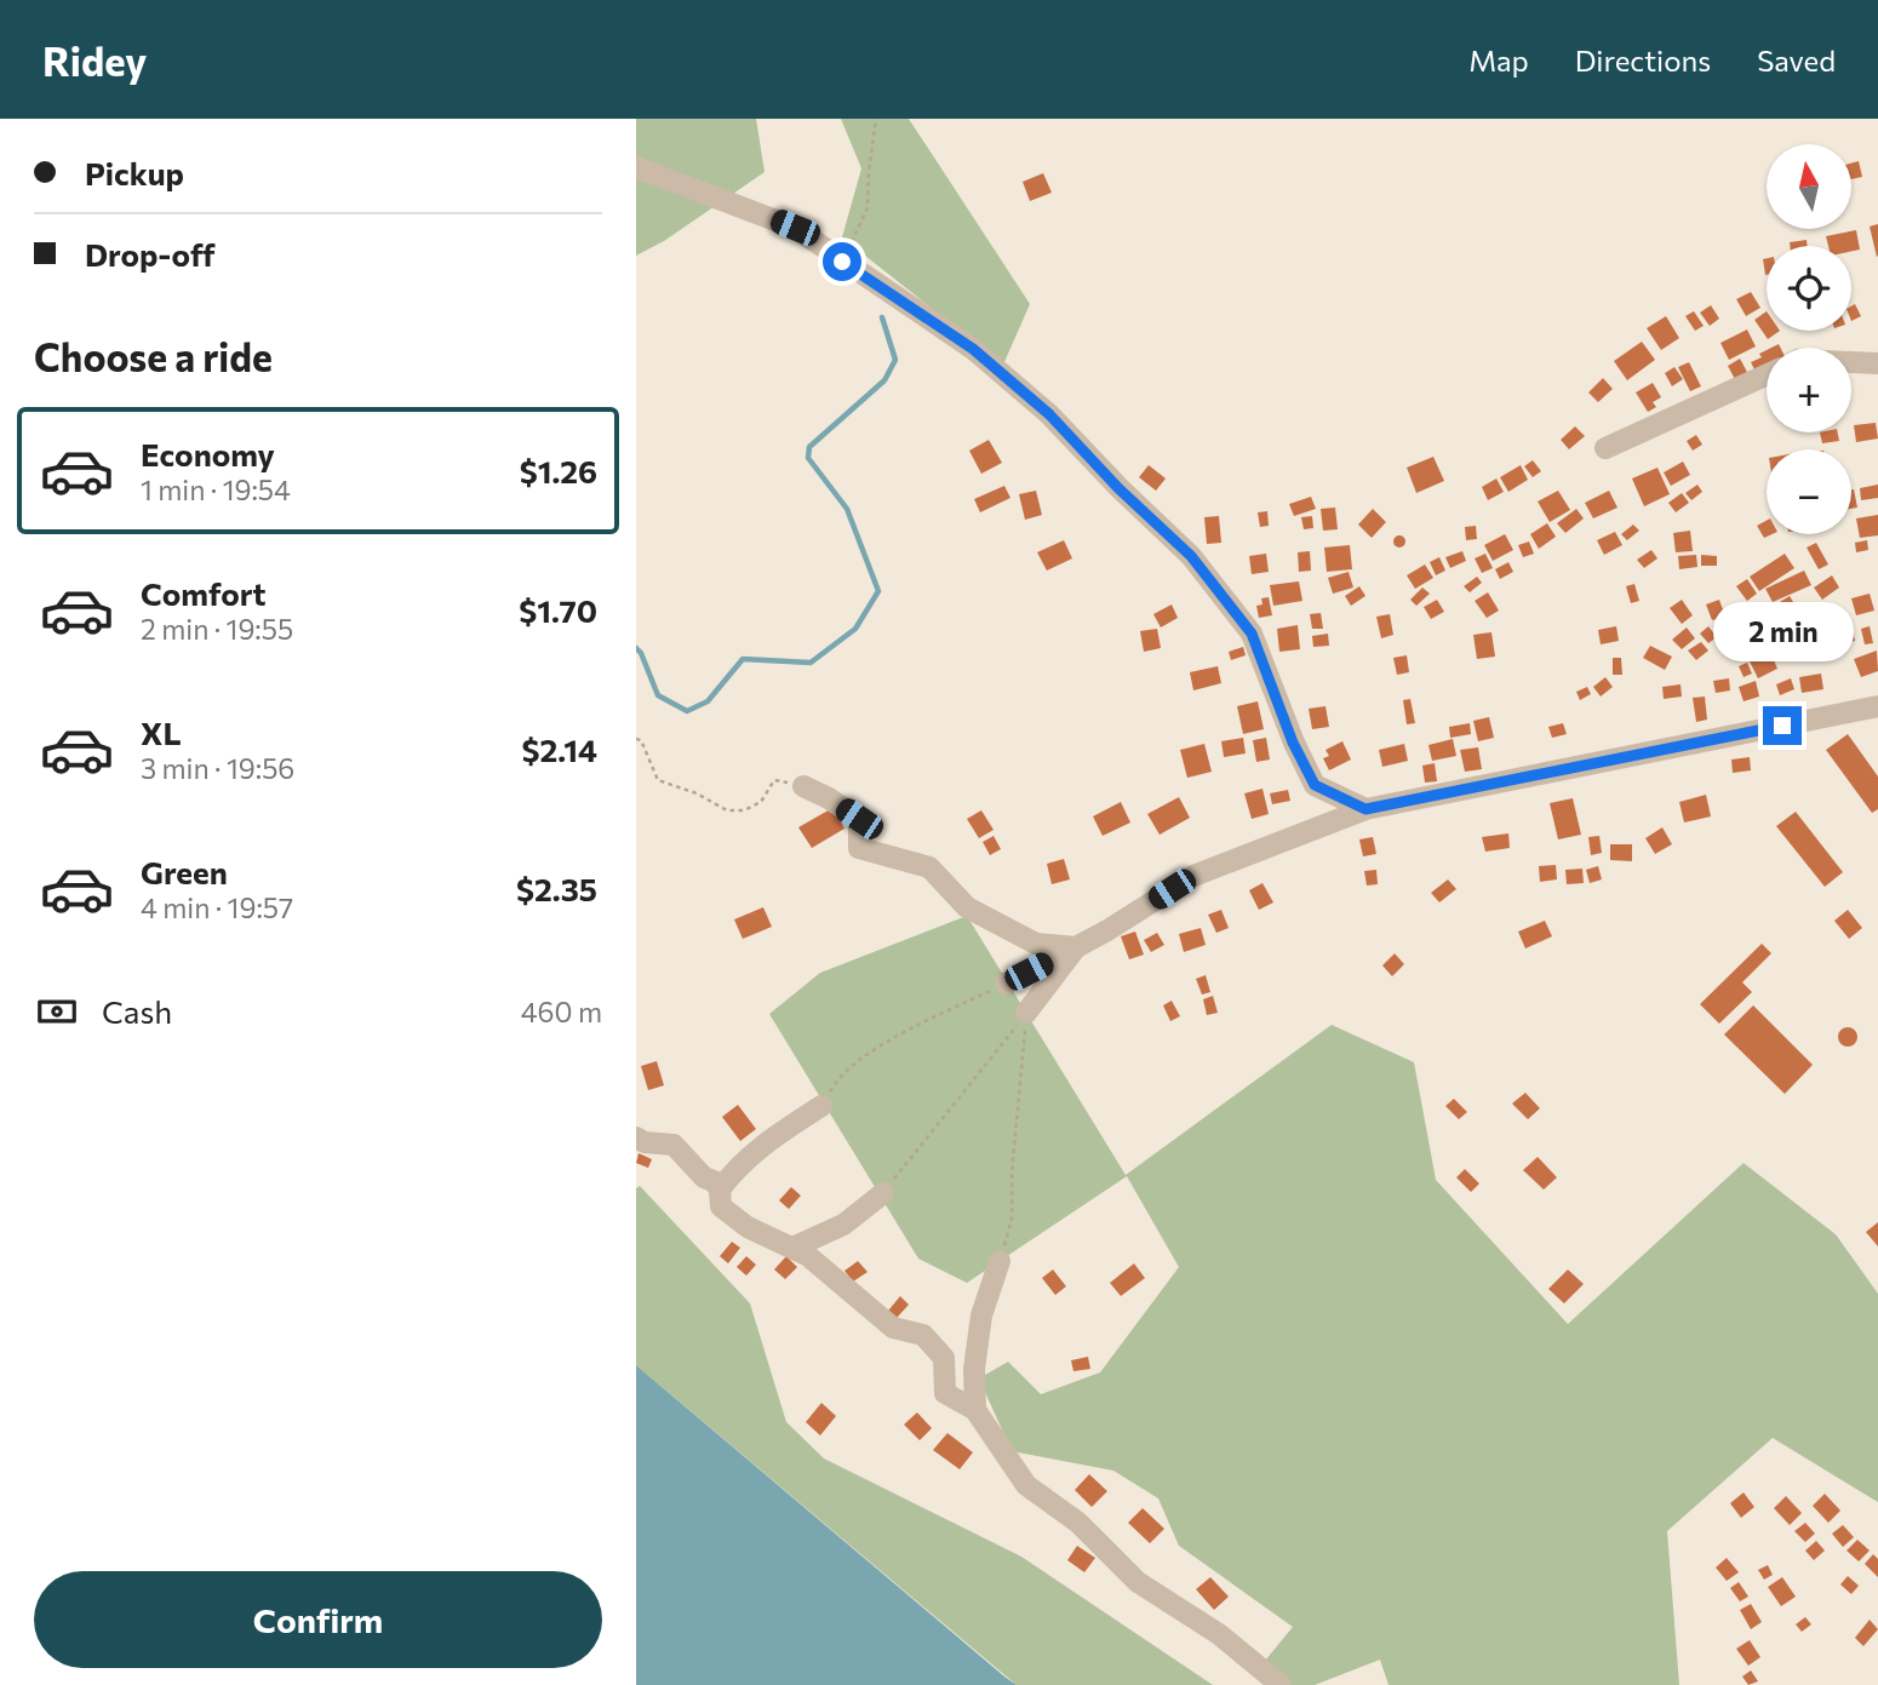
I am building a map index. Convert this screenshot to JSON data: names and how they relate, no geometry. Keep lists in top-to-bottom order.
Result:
{
  "north": "top",
  "page": {
    "header": "Ridey",
    "nav": ["Map", "Directions", "Saved"],
    "banner": ["Pickup", "Drop-off"],
    "map_buttons": ["+", "−"],
    "heading": "Choose a ride",
    "list": [
      {
        "name": "Economy",
        "note": "1 min · 19:54",
        "value": "$1.26"
      },
      {
        "name": "Comfort",
        "note": "2 min · 19:55",
        "value": "$1.70"
      },
      {
        "name": "XL",
        "note": "3 min · 19:56",
        "value": "$2.14"
      },
      {
        "name": "Green",
        "note": "4 min · 19:57",
        "value": "$2.35"
      }
    ],
    "bubble": "2 min",
    "pay": ["Cash", "460 m"],
    "buttons": "Confirm"
  }
}
